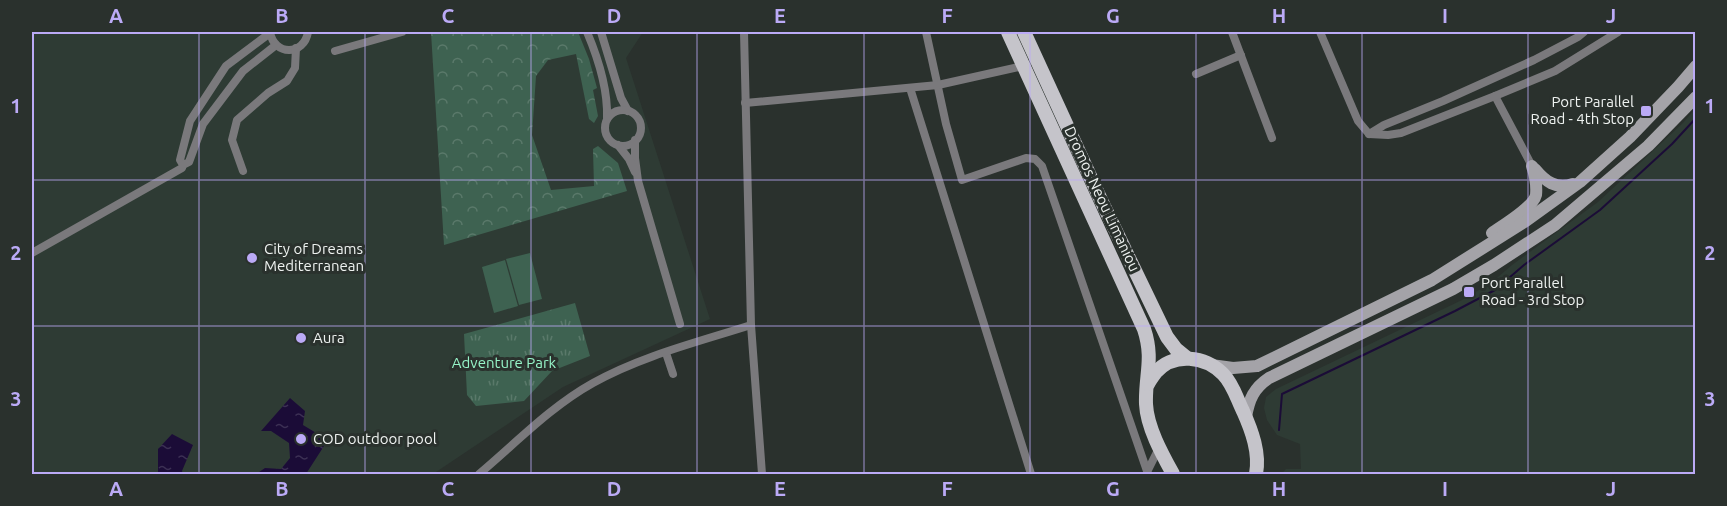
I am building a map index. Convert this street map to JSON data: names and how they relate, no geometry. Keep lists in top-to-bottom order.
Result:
{
  "streets": {
    "main road": ["Dromos Neou Limaniou"]
  },
  "parks": ["Adventure Park"],
  "places": {
    "transit": ["Port Parallel Road - 4th Stop", "Port Parallel Road - 3rd Stop"],
    "other": ["City of Dreams Mediterranean", "Aura", "COD outdoor pool"]
  },
  "grid": {
    "columns": [
      "A",
      "B",
      "C",
      "D",
      "E",
      "F",
      "G",
      "H",
      "I",
      "J"
    ],
    "rows": ["1", "2", "3"]
  }
}
